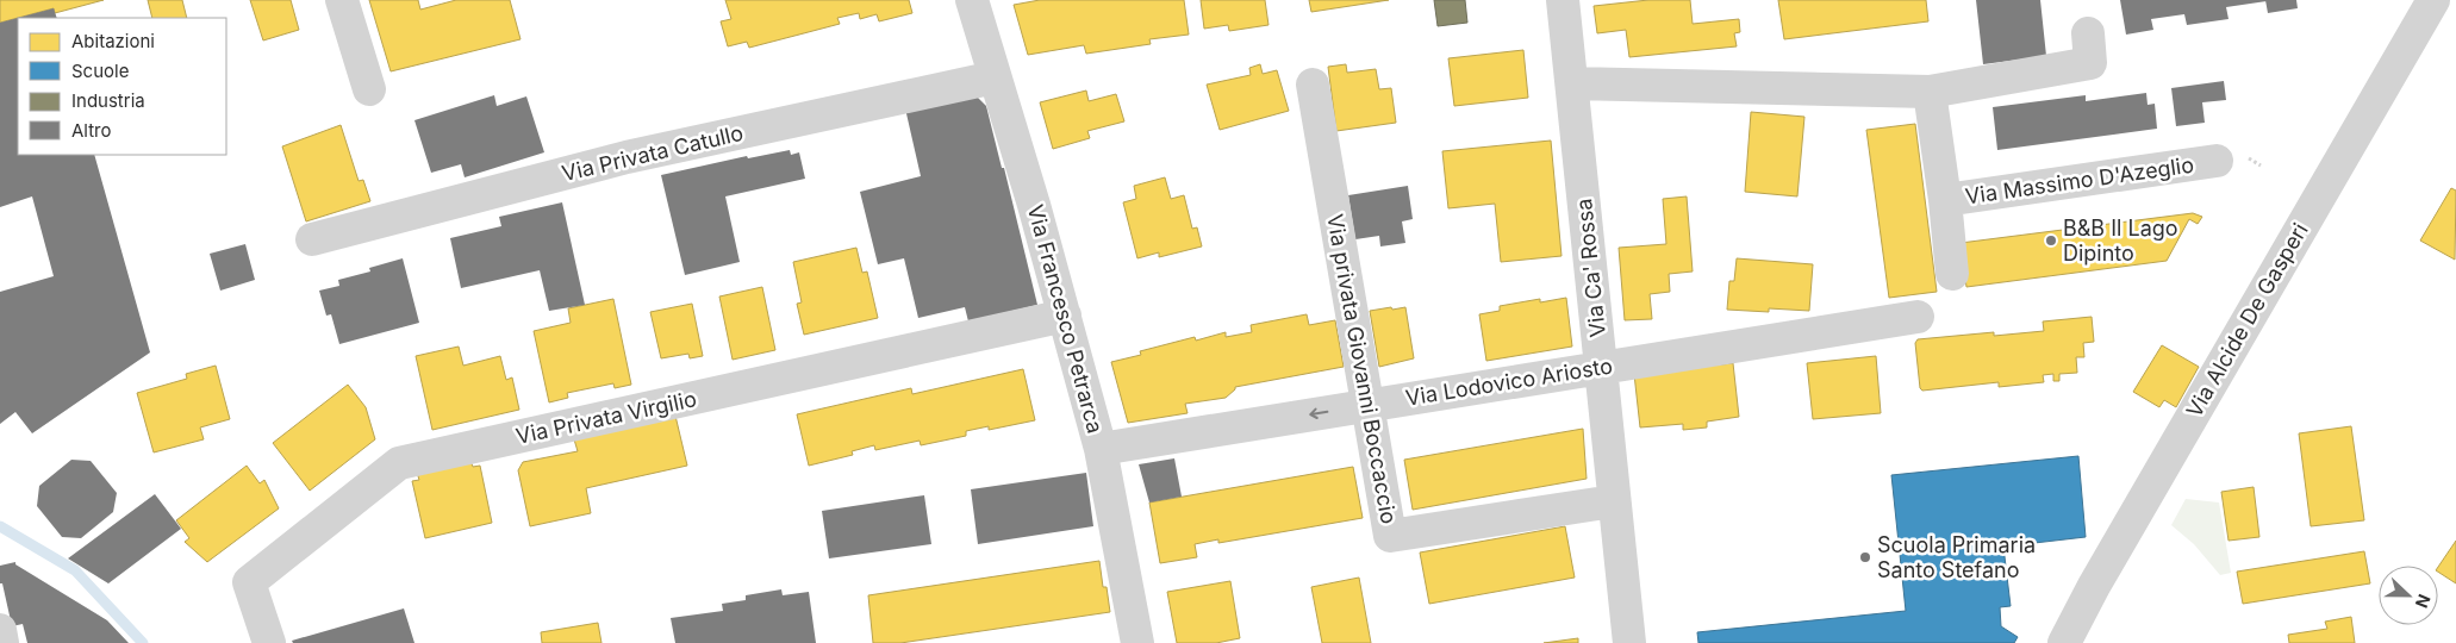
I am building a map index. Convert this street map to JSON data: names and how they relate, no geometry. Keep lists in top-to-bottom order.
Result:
{
  "streets": {
    "street": [
      "Via Privata Catullo",
      "Via Massimo D'Azeglio",
      "Via Ca' Rossa",
      "Via Francesco Petrarca",
      "Via Alcide De Gasperi",
      "Via privata Giovanni Boccaccio",
      "Via Lodovico Ariosto",
      "Via Privata Virgilio"
    ]
  },
  "crossings": [
    ["Via Privata Catullo", "Via Francesco Petrarca"],
    ["Via Ca' Rossa", "Via privata Giovanni Boccaccio"],
    ["Via Ca' Rossa", "Via Lodovico Ariosto"],
    ["Via Francesco Petrarca", "Via Lodovico Ariosto"],
    ["Via Francesco Petrarca", "Via Privata Virgilio"],
    ["Via privata Giovanni Boccaccio", "Via Lodovico Ariosto"]
  ],
  "places": ["B&B Il Lago Dipinto", "Scuola Primaria Santo Stefano"],
  "legend": [
    "Abitazioni",
    "Scuole",
    "Industria",
    "Altro"
  ],
  "north": "right"
}
